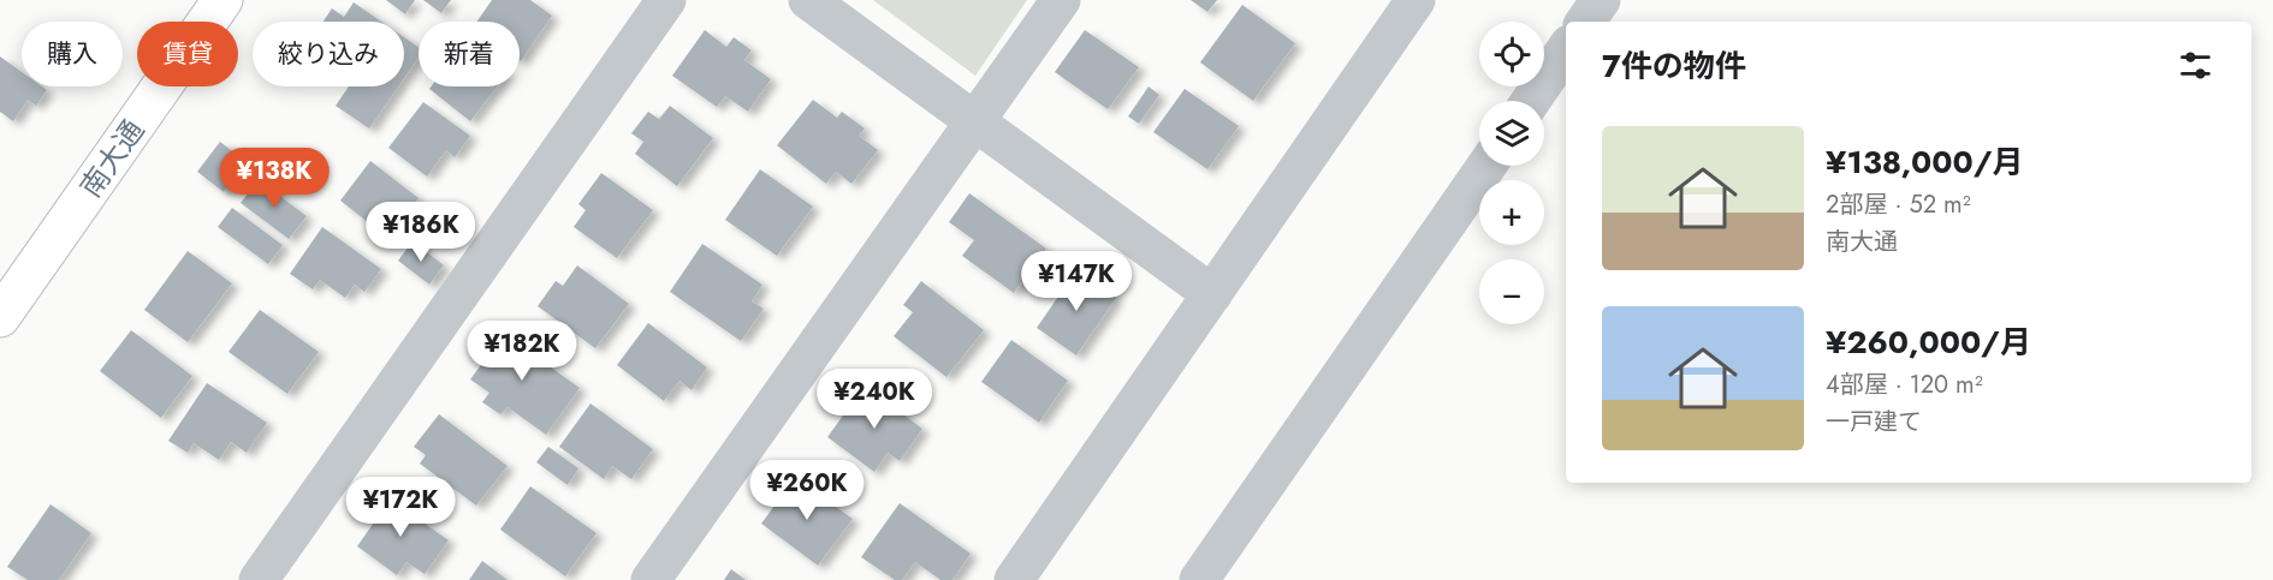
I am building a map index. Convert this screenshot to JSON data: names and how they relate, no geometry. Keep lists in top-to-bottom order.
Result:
{
  "streets": {
    "street": ["南大通"]
  },
  "page": {
    "map_buttons": ["+", "−"],
    "chip": [
      "購入",
      "賃貸",
      "絞り込み",
      "新着"
    ],
    "heading": "7件の物件",
    "list": [
      {
        "name": "¥138,000/月",
        "note": "2部屋 · 52 m² · 南大通"
      },
      {
        "name": "¥260,000/月",
        "note": "4部屋 · 120 m² · 一戸建て"
      }
    ],
    "price": [
      "¥138K",
      "¥186K",
      "¥147K",
      "¥182K",
      "¥240K",
      "¥260K",
      "¥172K"
    ]
  }
}
